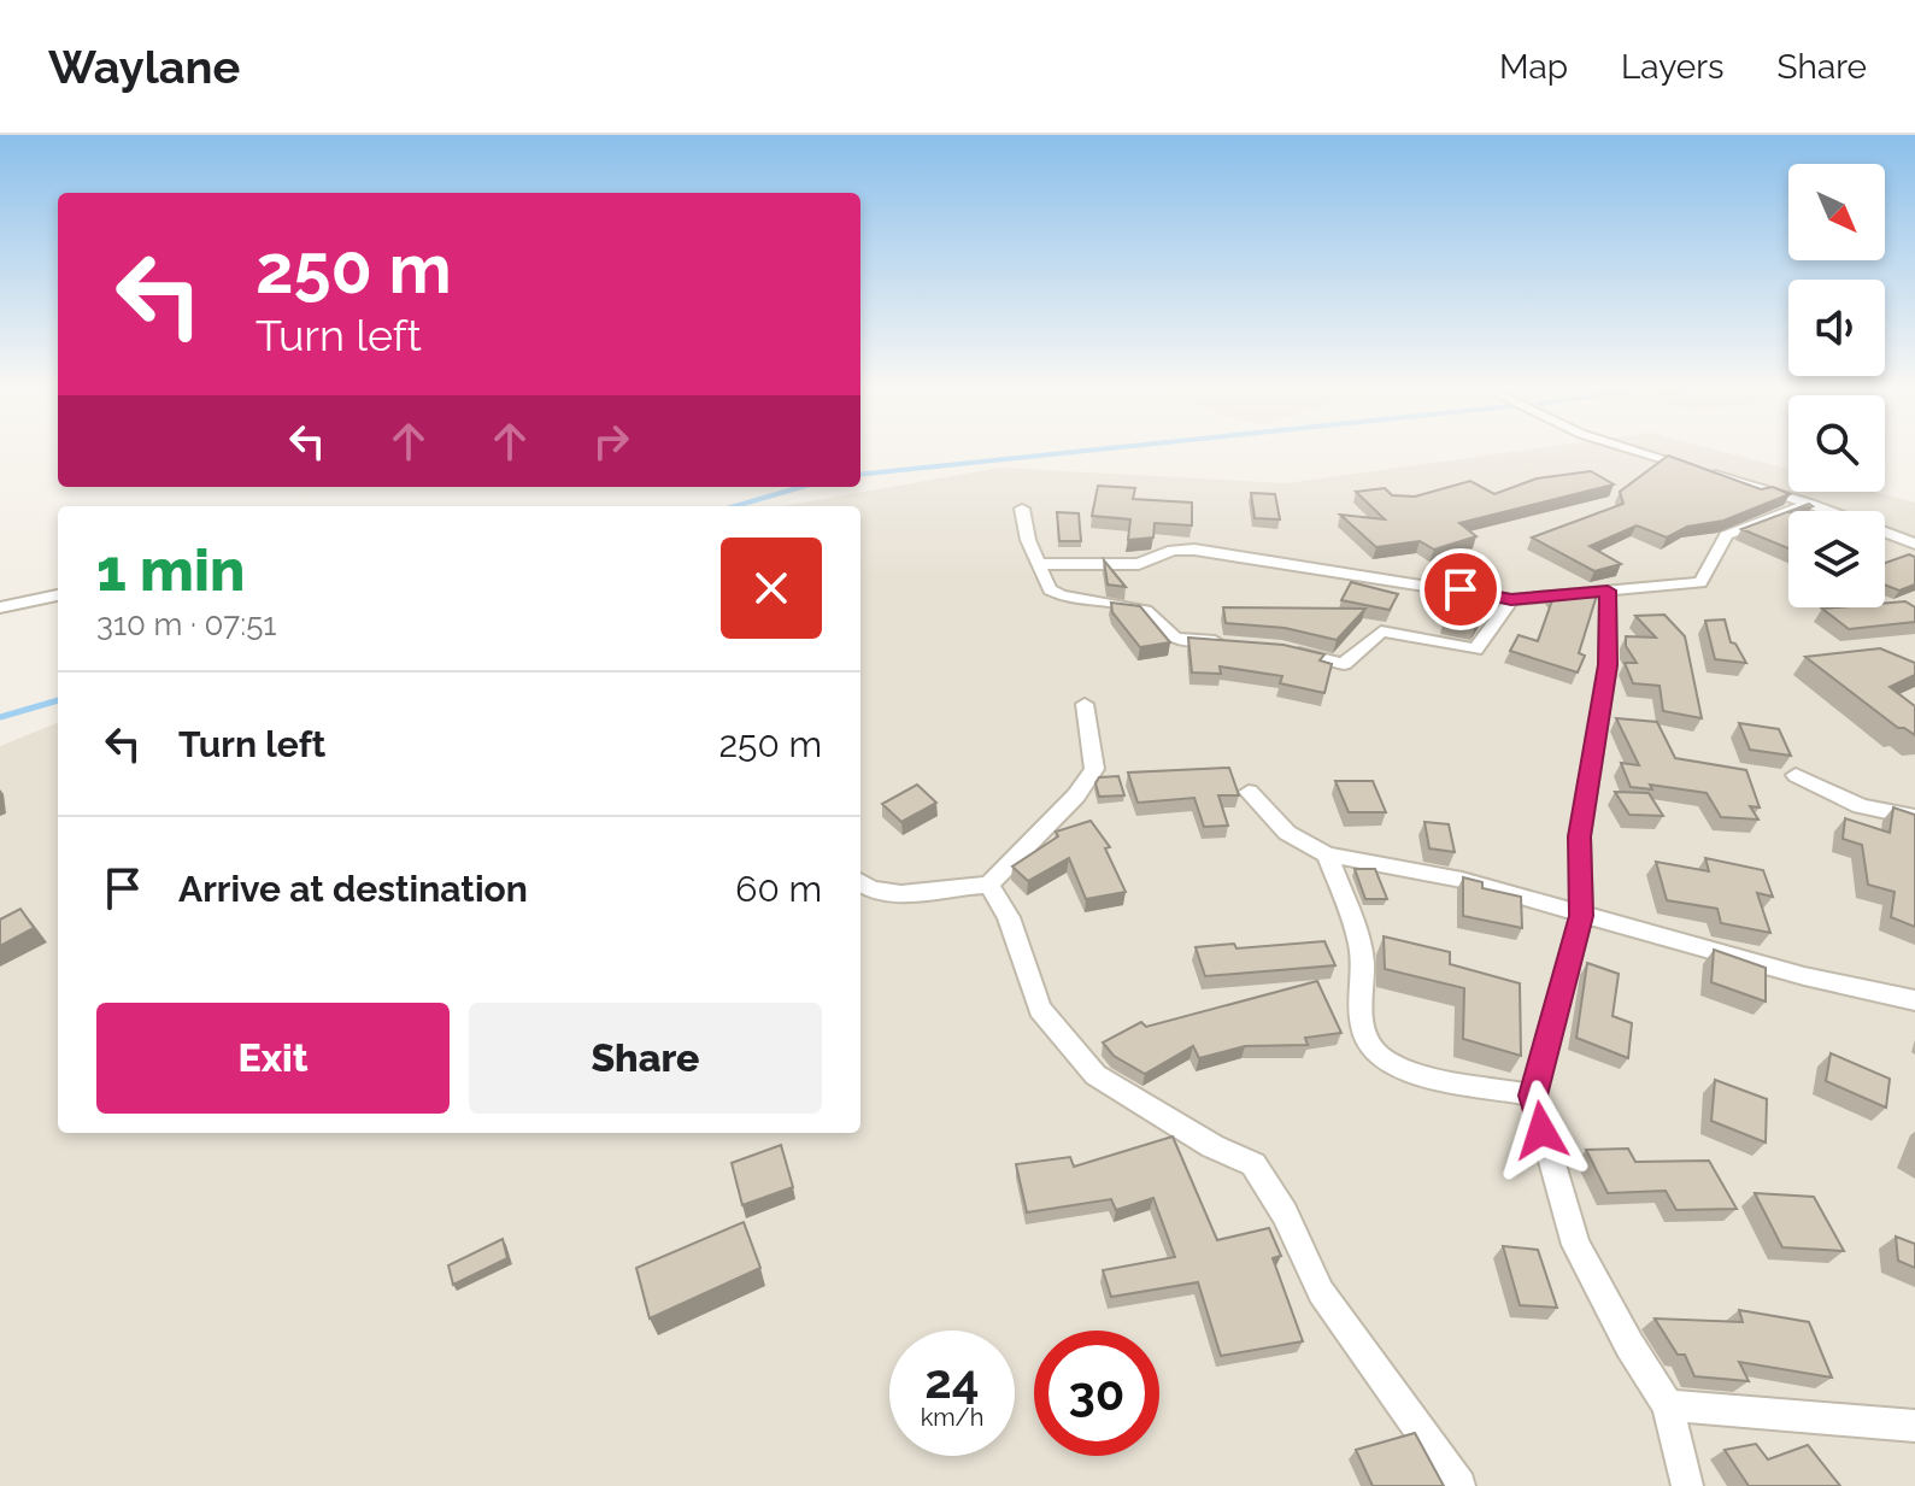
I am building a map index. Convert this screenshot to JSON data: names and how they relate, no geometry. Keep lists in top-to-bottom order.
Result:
{
  "north": "bottom right",
  "page": {
    "header": "Waylane",
    "nav": ["Map", "Layers", "Share"],
    "turn": ["250 m", "Turn left"],
    "heading": ["1 min", "310 m · 07:51"],
    "list": [
      {
        "name": "Turn left",
        "value": "250 m"
      },
      {
        "name": "Arrive at destination",
        "value": "60 m"
      }
    ],
    "buttons": ["Exit", "Share"],
    "speed": "24 km/h",
    "limit": "30"
  }
}
